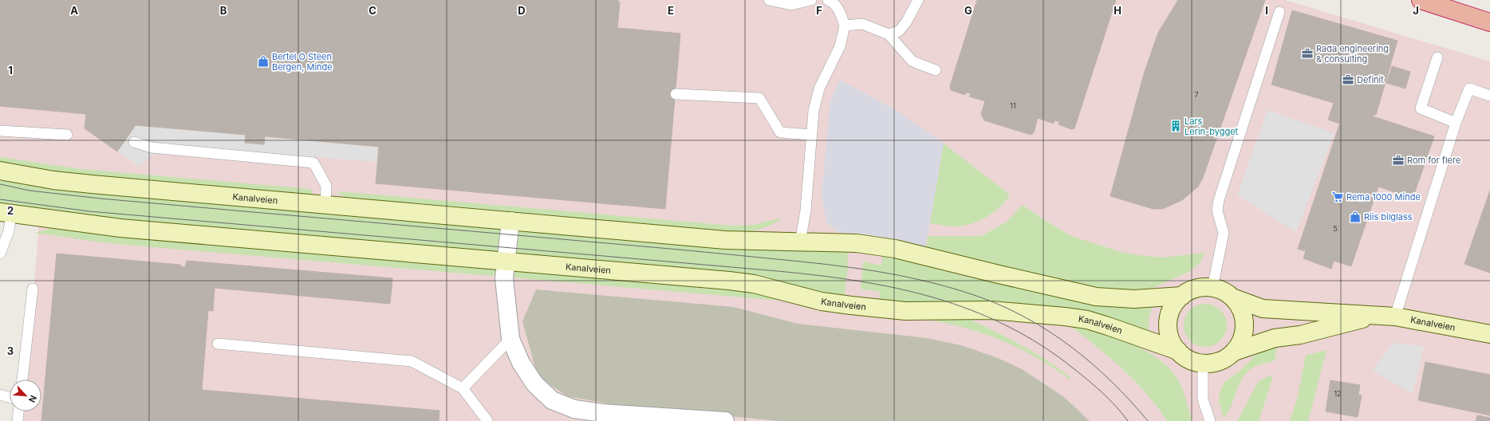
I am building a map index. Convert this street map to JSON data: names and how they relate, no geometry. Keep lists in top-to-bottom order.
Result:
{
  "streets": {
    "main road": ["Kanalveien"]
  },
  "places": {
    "office": ["Rada engineering & consulting", "Definit", "Rom for flere"],
    "shop": ["Bertel O Steen Bergen, Minde", "Riis bilglass"],
    "building": ["Lars Lerin-bygget"],
    "supermarket": ["Rema 1000 Minde"]
  },
  "house_numbers": [
    "7",
    "11",
    "5",
    "12"
  ],
  "north": "bottom right",
  "grid": {
    "columns": [
      "A",
      "B",
      "C",
      "D",
      "E",
      "F",
      "G",
      "H",
      "I",
      "J"
    ],
    "rows": ["1", "2", "3"]
  }
}
